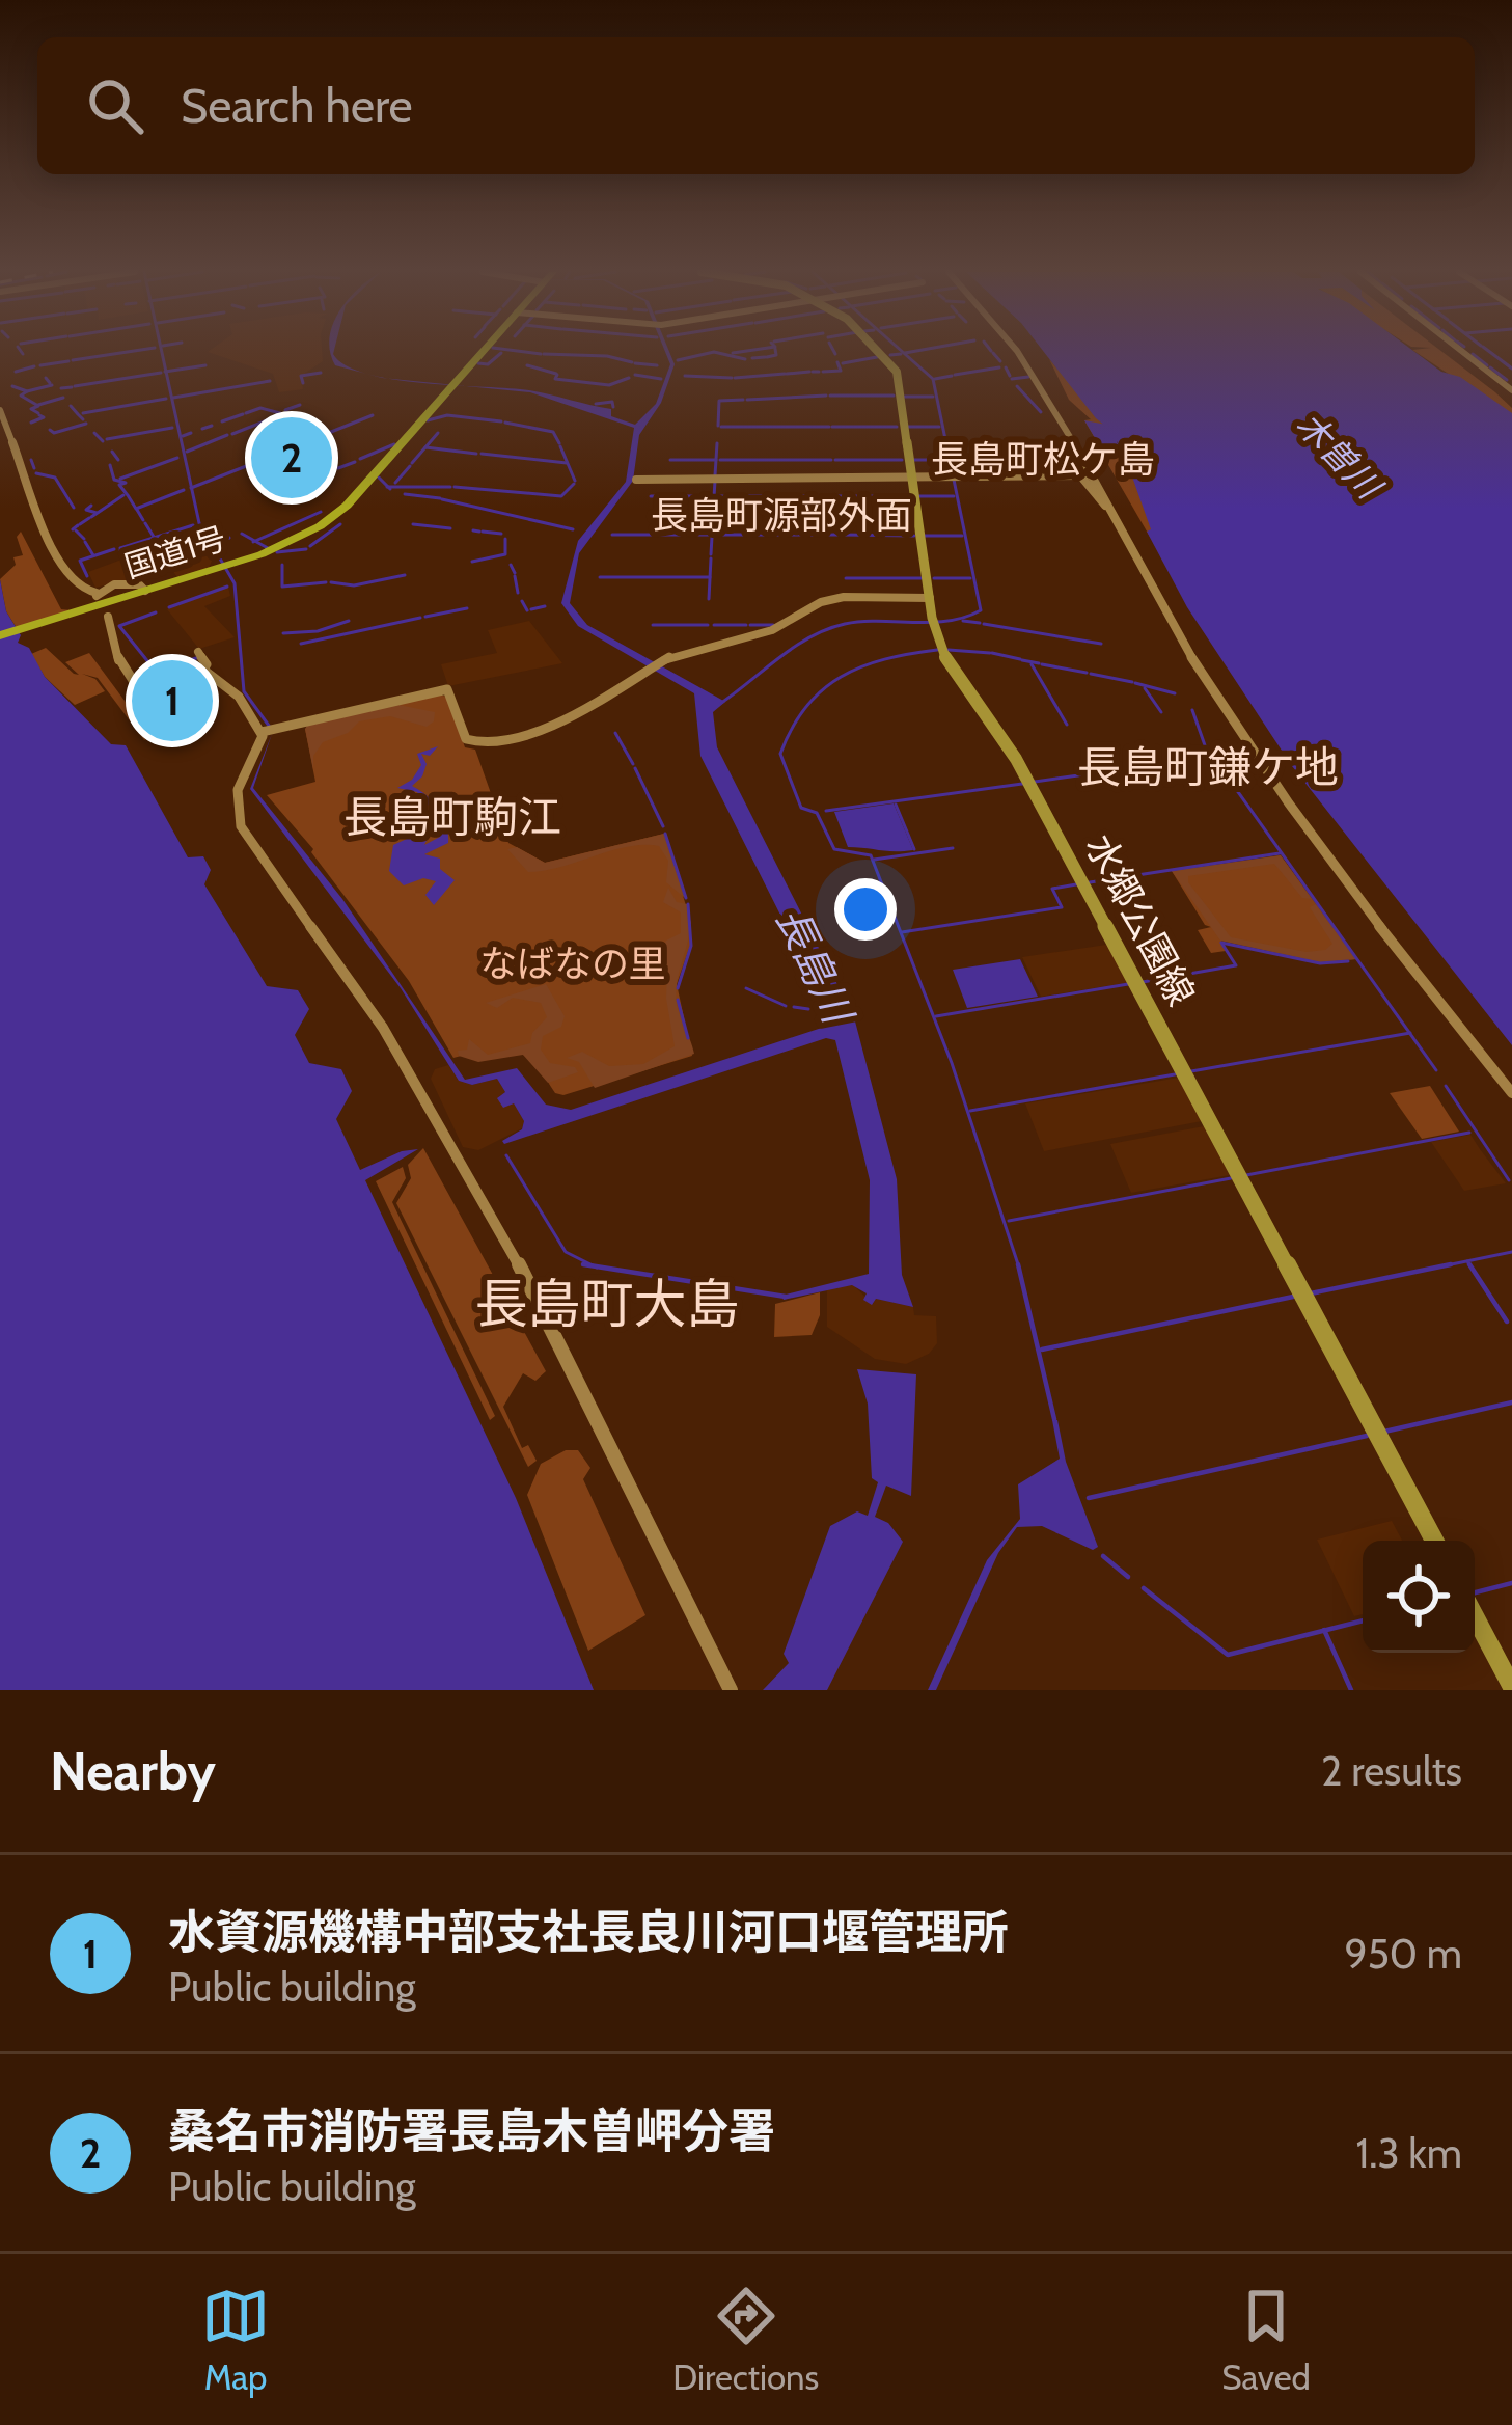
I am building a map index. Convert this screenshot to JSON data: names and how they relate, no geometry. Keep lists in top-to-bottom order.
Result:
{
  "streets": {
    "highway": ["国道1号"],
    "main road": ["水郷公園線"]
  },
  "districts": [
    "長島町松ケ島",
    "長島町源部外面",
    "長島町鎌ケ地",
    "長島町駒江",
    "長島町大島"
  ],
  "water": ["木曽川", "長島川"],
  "parks": ["なばなの里"],
  "page": {
    "search": "Search here",
    "pins": ["2", "1"],
    "heading": ["Nearby", "2 results"],
    "list": [
      {
        "mark": "1",
        "name": "水資源機構中部支社長良川河口堰管理所",
        "note": "Public building",
        "value": "950 m"
      },
      {
        "mark": "2",
        "name": "桑名市消防署長島木曽岬分署",
        "note": "Public building",
        "value": "1.3 km"
      }
    ],
    "nav": ["Map", "Directions", "Saved"]
  }
}
